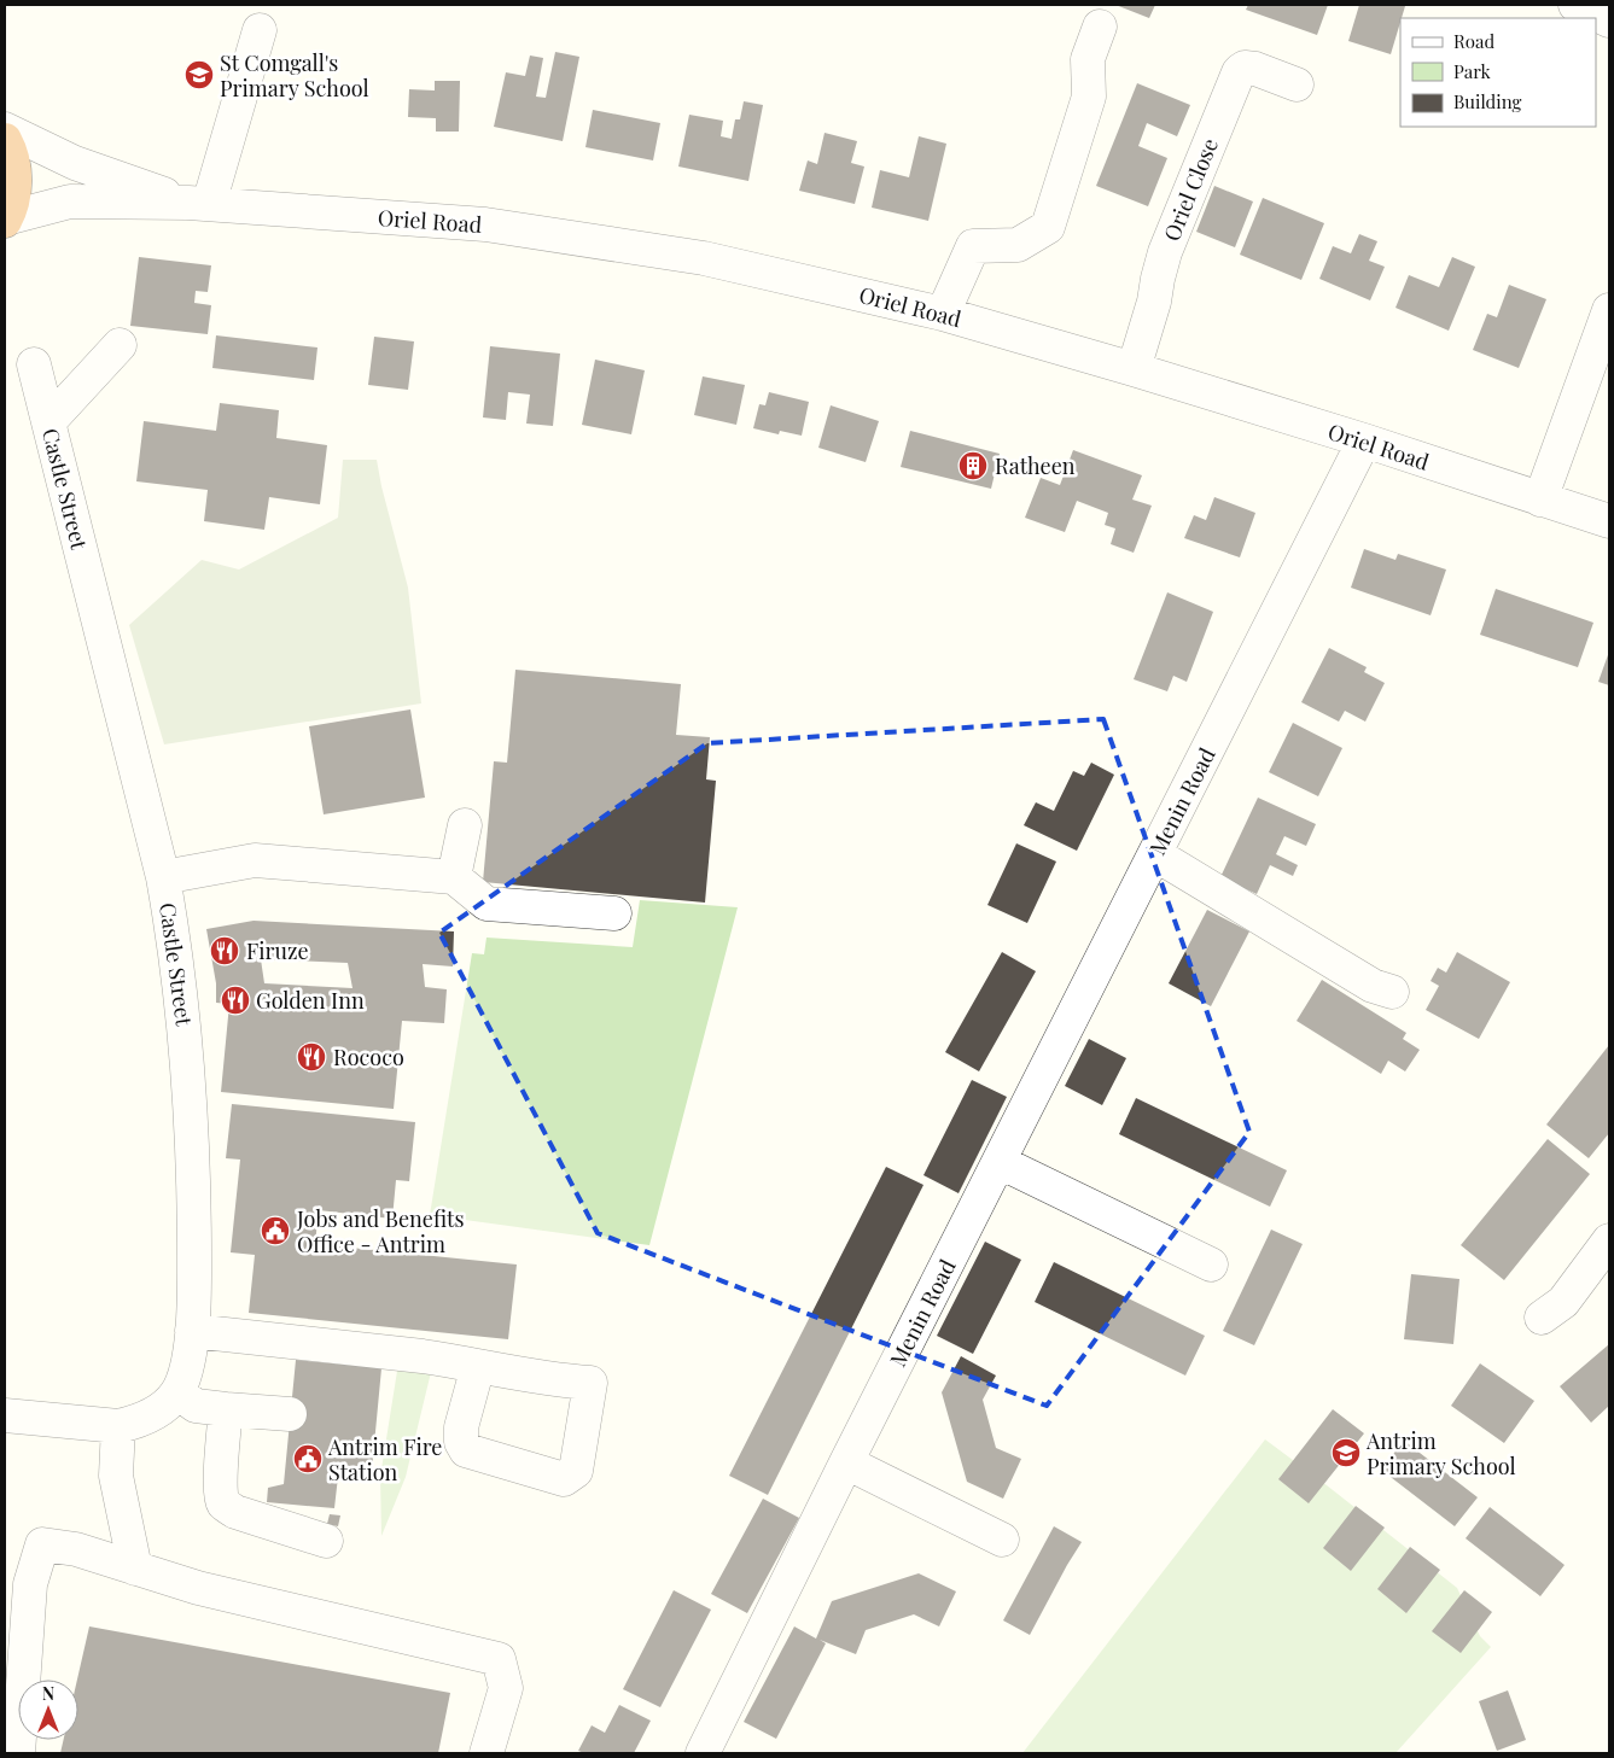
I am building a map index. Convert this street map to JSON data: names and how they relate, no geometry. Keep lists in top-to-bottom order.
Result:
{
  "streets": {
    "street": [
      "Oriel Close",
      "Oriel Road",
      "Castle Street",
      "Menin Road"
    ]
  },
  "crossings": [
    ["Oriel Close", "Oriel Road"],
    ["Oriel Road", "Menin Road"]
  ],
  "places": {
    "school or university": ["St Comgall's Primary School", "Antrim Primary School"],
    "building": ["Ratheen"],
    "restaurant": ["Firuze", "Golden Inn", "Rococo"],
    "public building": ["Jobs and Benefits Office - Antrim", "Antrim Fire Station"]
  },
  "legend": ["Road", "Park", "Building"],
  "north": "top"
}
